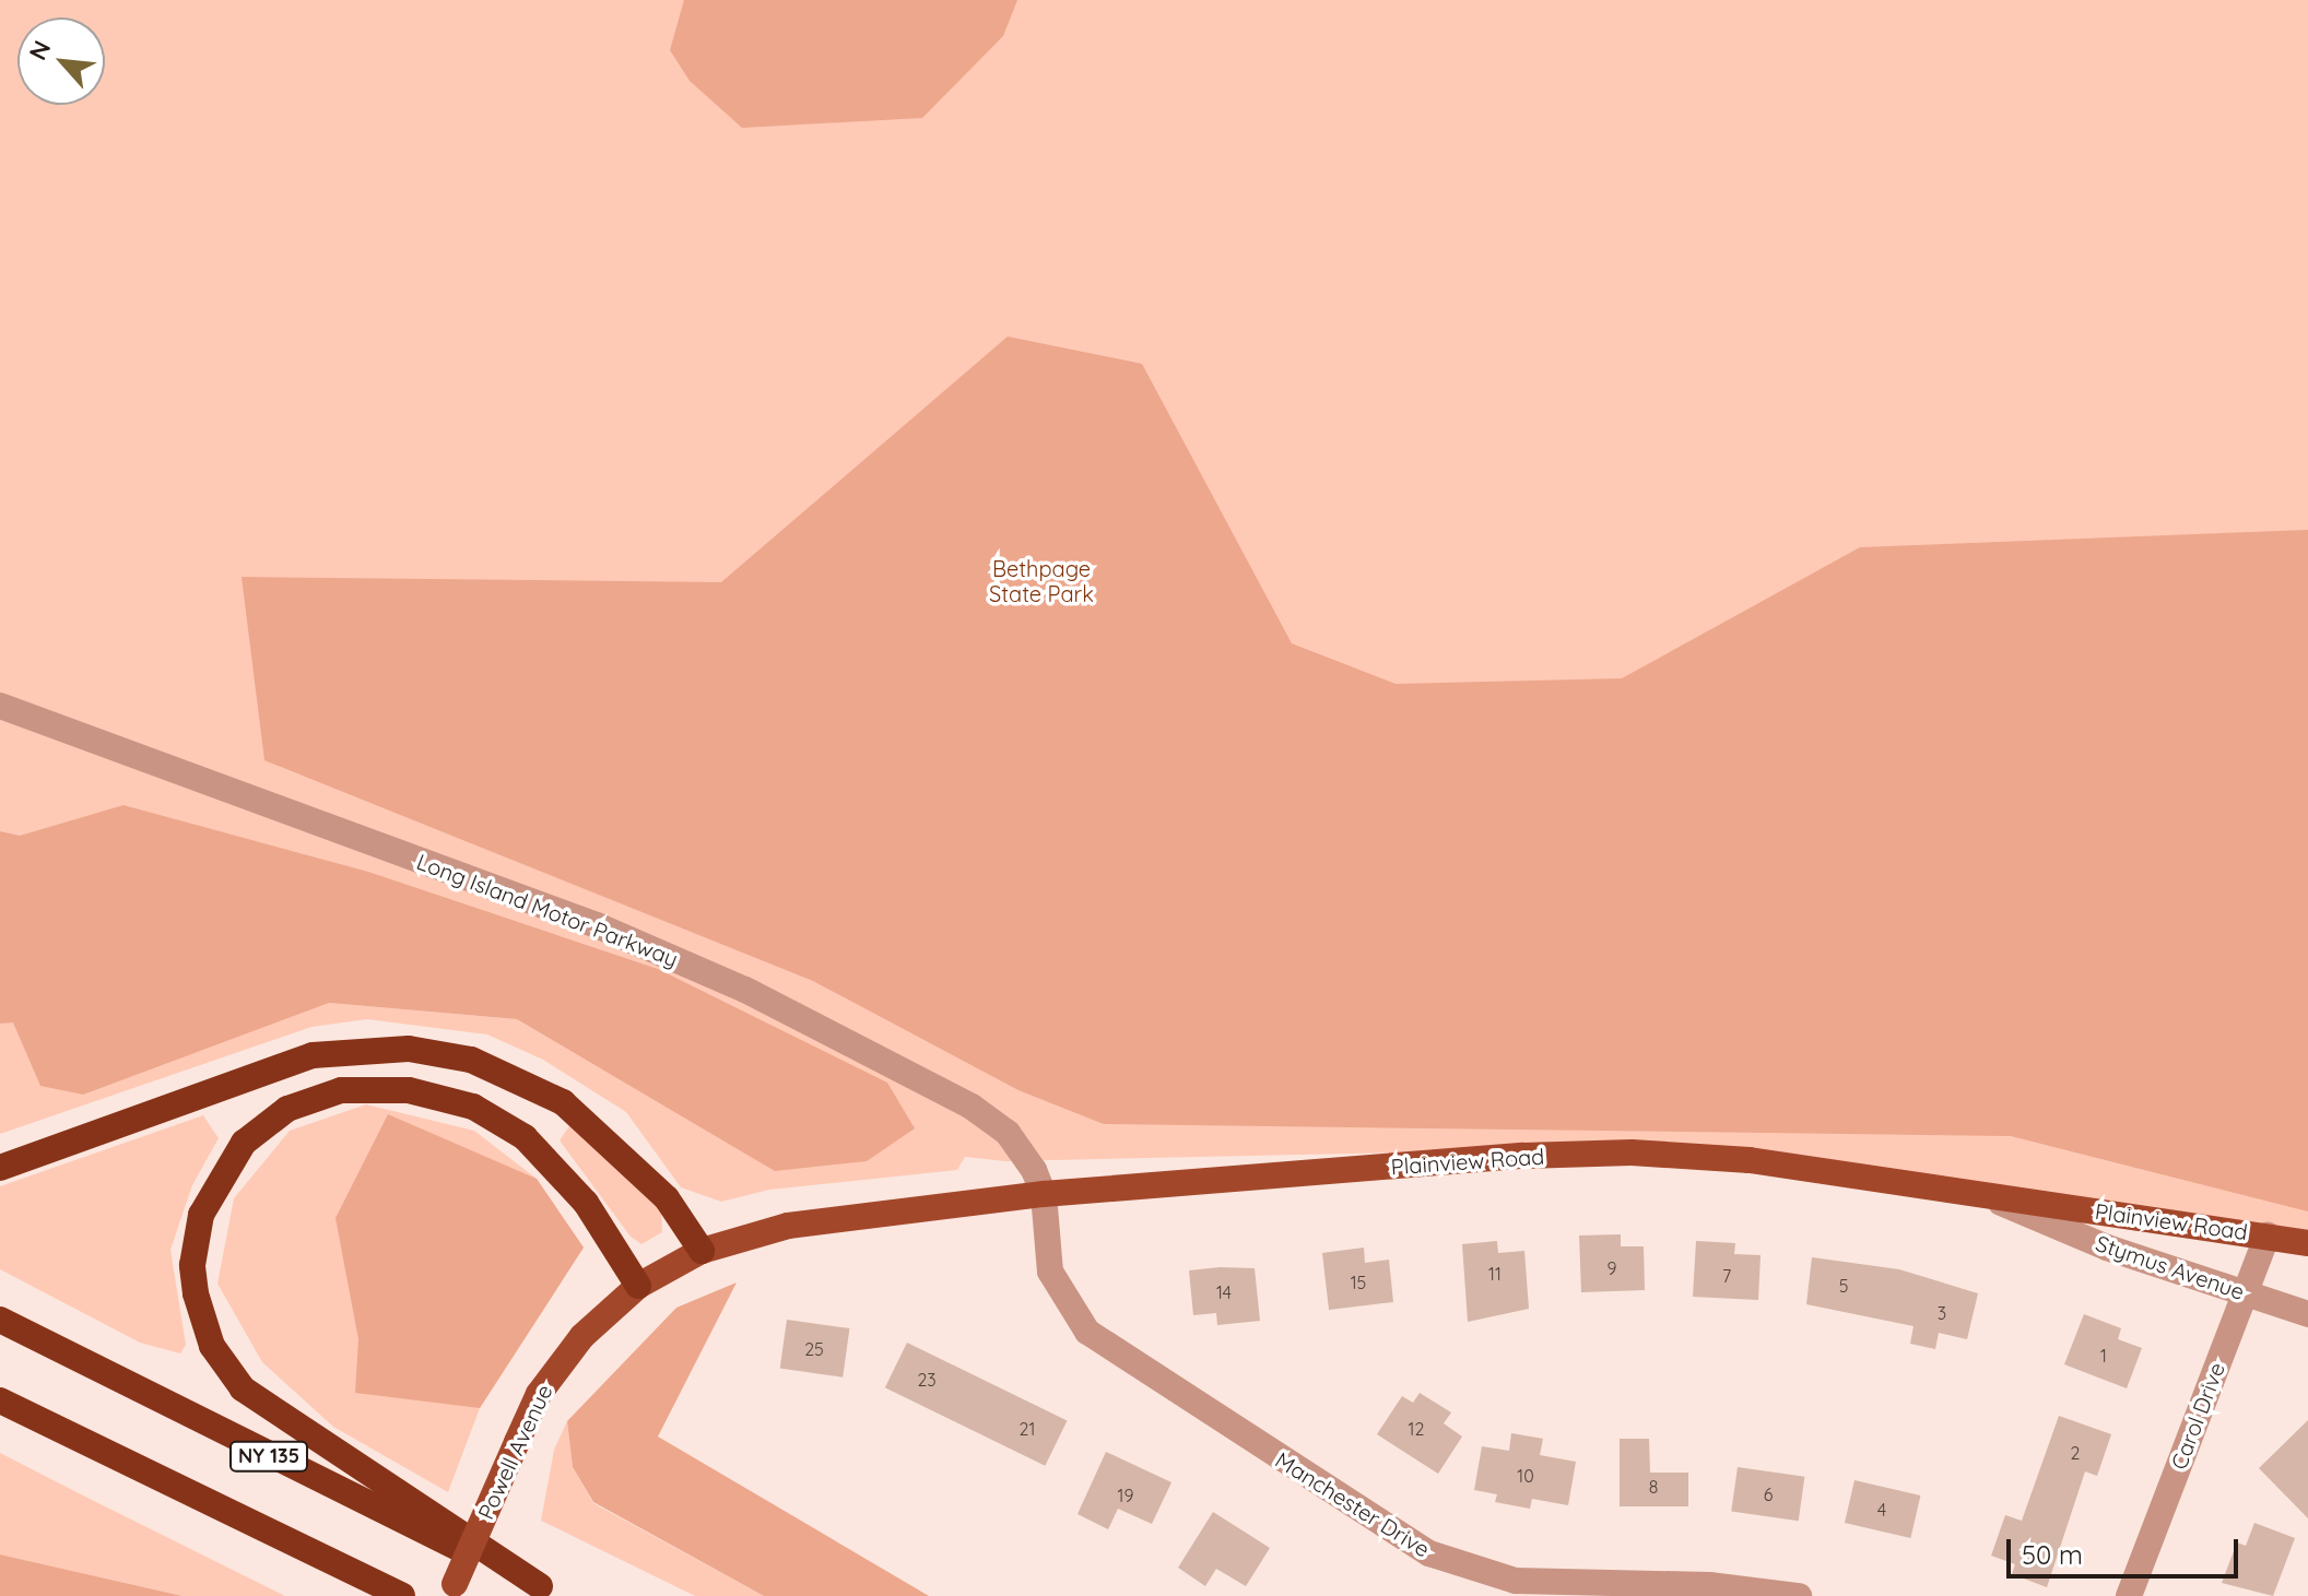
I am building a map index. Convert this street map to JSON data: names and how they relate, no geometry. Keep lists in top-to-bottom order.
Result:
{
  "streets": {
    "highway": ["NY 135"],
    "main road": ["Plainview Road", "Powell Avenue"],
    "street": [
      "Long Island Motor Parkway",
      "Stymus Avenue",
      "Carol Drive",
      "Manchester Drive"
    ]
  },
  "crossings": [
    ["Long Island Motor Parkway", "Plainview Road"],
    ["Long Island Motor Parkway", "Manchester Drive"],
    ["Plainview Road", "Stymus Avenue"],
    ["Plainview Road", "Carol Drive"],
    ["Plainview Road", "Powell Avenue"],
    ["Plainview Road", "Manchester Drive"],
    ["Stymus Avenue", "Carol Drive"]
  ],
  "parks": ["Bethpage State Park"],
  "house_numbers": [
    "9",
    "11",
    "7",
    "15",
    "5",
    "14",
    "3",
    "25",
    "1",
    "23",
    "21",
    "12",
    "2",
    "10",
    "8",
    "6",
    "19",
    "4"
  ],
  "scale_bar": "50 m",
  "north": "top left"
}
